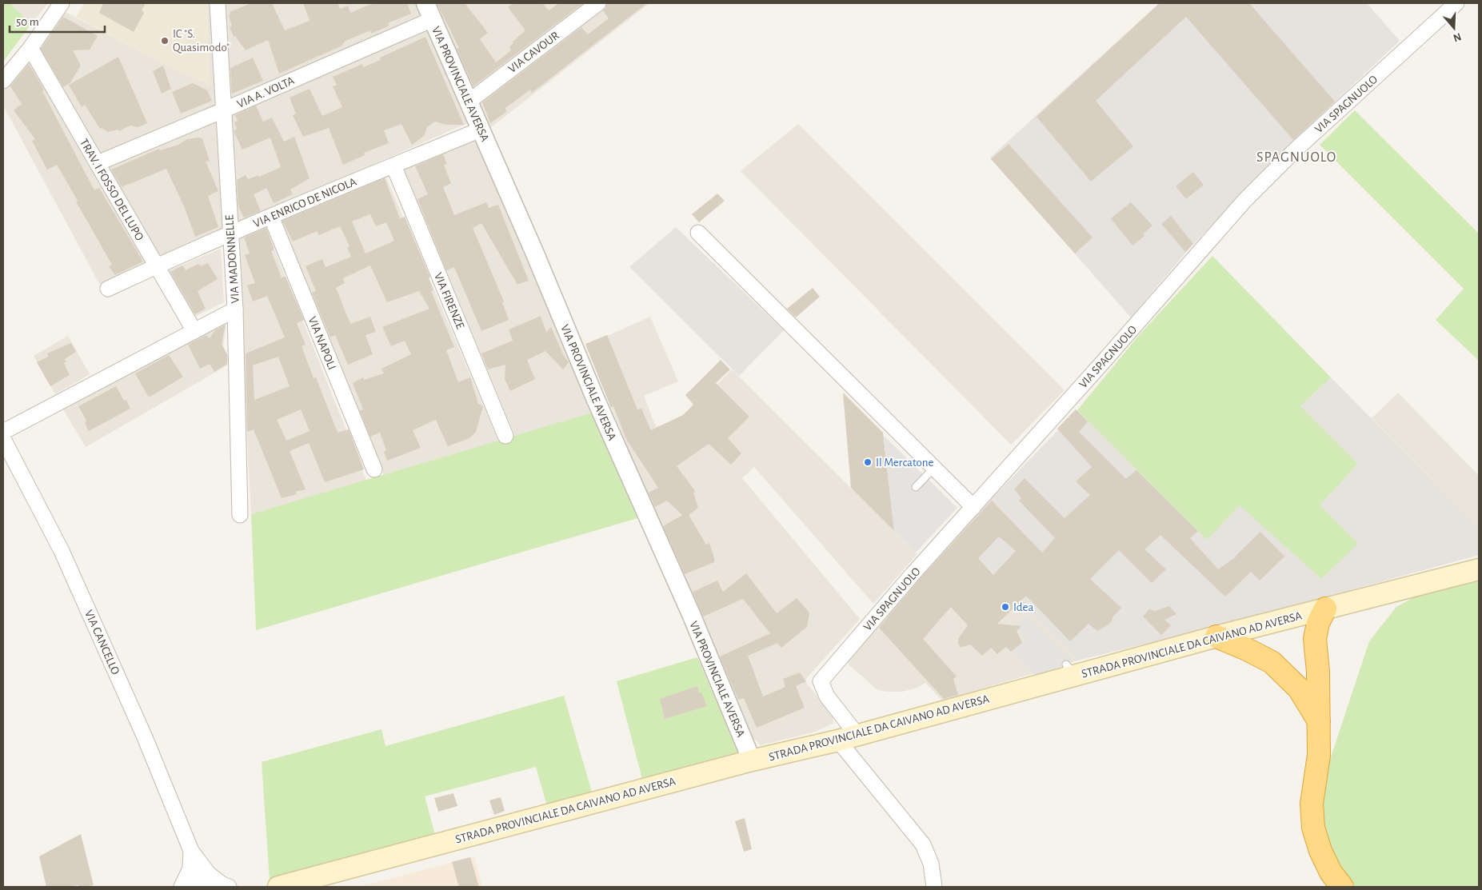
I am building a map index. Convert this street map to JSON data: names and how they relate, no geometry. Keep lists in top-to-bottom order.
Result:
{
  "streets": {
    "main road": ["STRADA PROVINCIALE DA CAIVANO AD AVERSA"],
    "street": [
      "VIA CAVOUR",
      "VIA PROVINCIALE AVERSA",
      "VIA A. VOLTA",
      "VIA SPAGNUOLO",
      "TRAV. I FOSSO DEL LUPO",
      "VIA ENRICO DE NICOLA",
      "VIA MADONNELLE",
      "VIA FIRENZE",
      "VIA NAPOLI",
      "VIA CANCELLO"
    ]
  },
  "crossings": [
    ["VIA CAVOUR", "VIA PROVINCIALE AVERSA"],
    ["VIA PROVINCIALE AVERSA", "VIA A. VOLTA"],
    ["VIA PROVINCIALE AVERSA", "VIA ENRICO DE NICOLA"],
    ["VIA PROVINCIALE AVERSA", "STRADA PROVINCIALE DA CAIVANO AD AVERSA"],
    ["VIA A. VOLTA", "TRAV. I FOSSO DEL LUPO"],
    ["VIA A. VOLTA", "VIA MADONNELLE"],
    ["VIA SPAGNUOLO", "STRADA PROVINCIALE DA CAIVANO AD AVERSA"],
    ["TRAV. I FOSSO DEL LUPO", "VIA ENRICO DE NICOLA"],
    ["VIA ENRICO DE NICOLA", "VIA MADONNELLE"],
    ["VIA ENRICO DE NICOLA", "VIA FIRENZE"],
    ["VIA ENRICO DE NICOLA", "VIA NAPOLI"]
  ],
  "districts": ["SPAGNUOLO"],
  "places": ["IC \"S. Quasimodo\"", "Il Mercatone", "Idea"],
  "scale_bar": "50 m",
  "north": "bottom"
}
